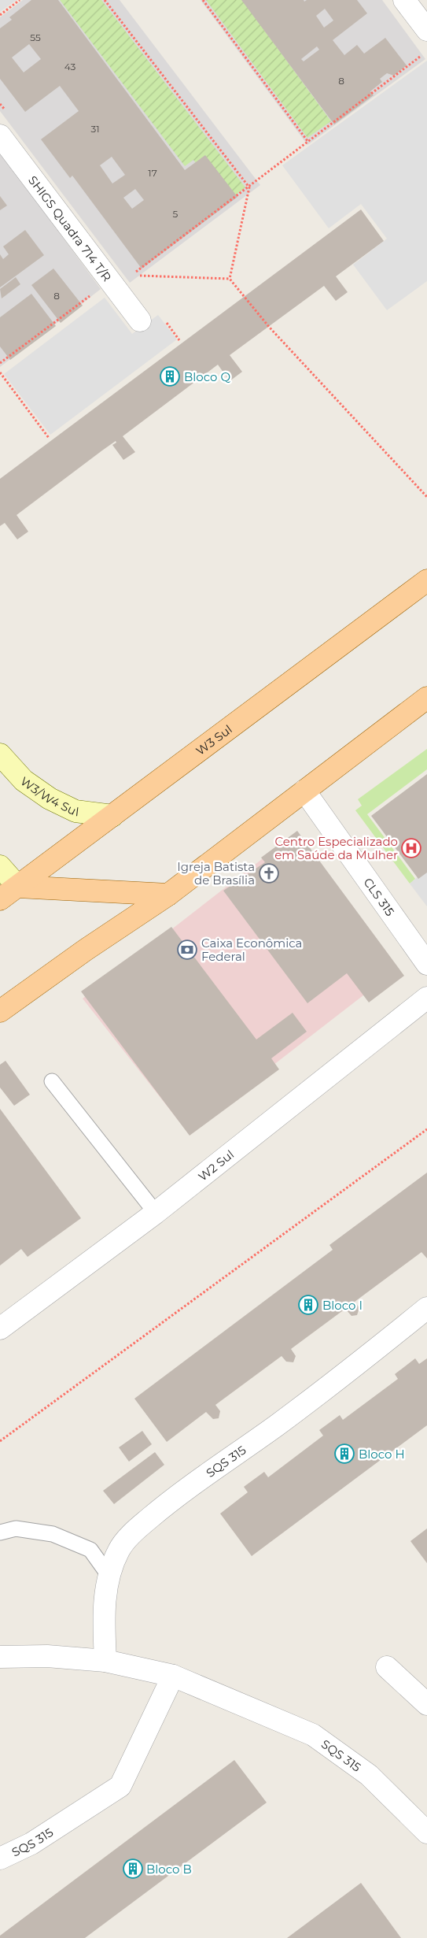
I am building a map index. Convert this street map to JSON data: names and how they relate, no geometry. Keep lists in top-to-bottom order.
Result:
{
  "streets": {
    "main road": ["W3 Sul", "W3/W4 Sul"],
    "street": [
      "SHIGS Quadra 714 T/R",
      "CLS 315",
      "W2 Sul",
      "SQS 315"
    ]
  },
  "crossings": [
    ["W3 Sul", "W3/W4 Sul"]
  ],
  "places": {
    "building": [
      "Bloco Q",
      "Bloco I",
      "Bloco H",
      "Bloco B"
    ],
    "hospital": ["Centro Especializado em Saúde da Mulher"],
    "church": ["Igreja Batista de Brasília"],
    "bank": ["Caixa Econômica Federal"]
  },
  "house_numbers": [
    "55",
    "43",
    "8",
    "31",
    "17",
    "5",
    "8"
  ]
}
